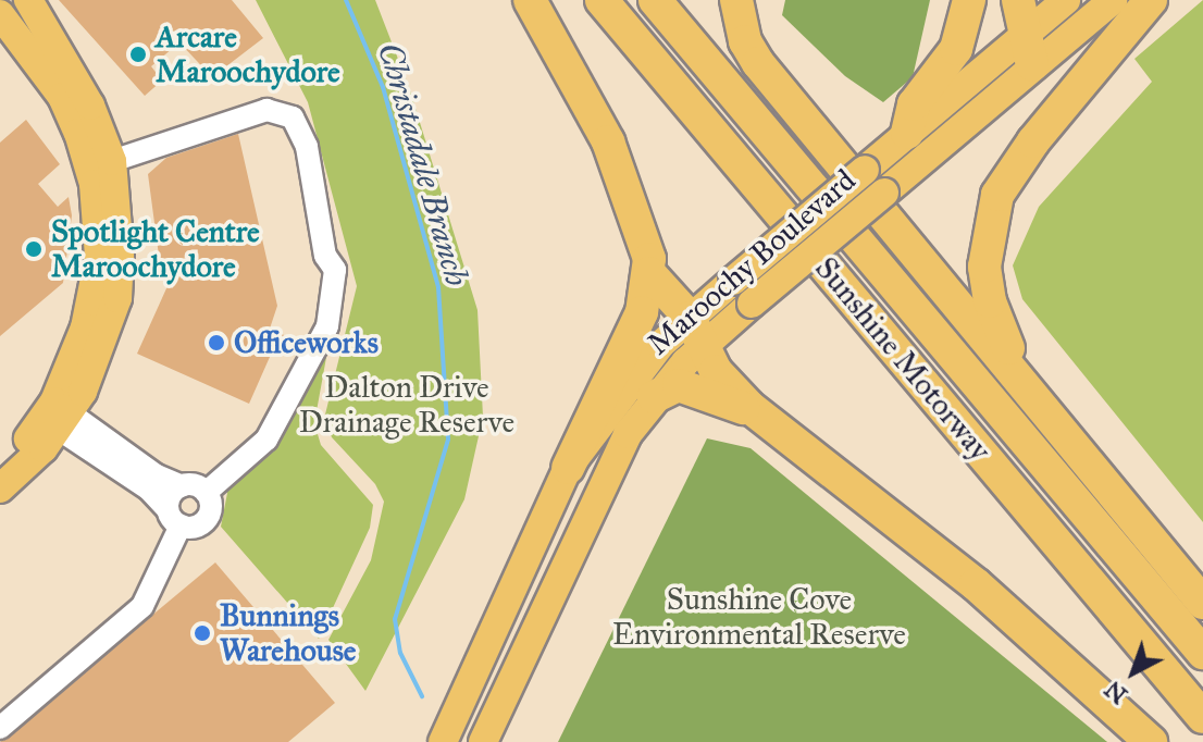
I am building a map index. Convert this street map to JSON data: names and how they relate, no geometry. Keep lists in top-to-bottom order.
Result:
{
  "streets": {
    "highway": ["Sunshine Motorway"],
    "main road": ["Maroochy Boulevard"]
  },
  "water": ["Christadale Branch"],
  "parks": ["Dalton Drive Drainage Reserve", "Sunshine Cove Environmental Reserve"],
  "places": [
    "Arcare Maroochydore",
    "Spotlight Centre Maroochydore",
    "Officeworks",
    "Bunnings Warehouse"
  ],
  "north": "bottom left"
}
